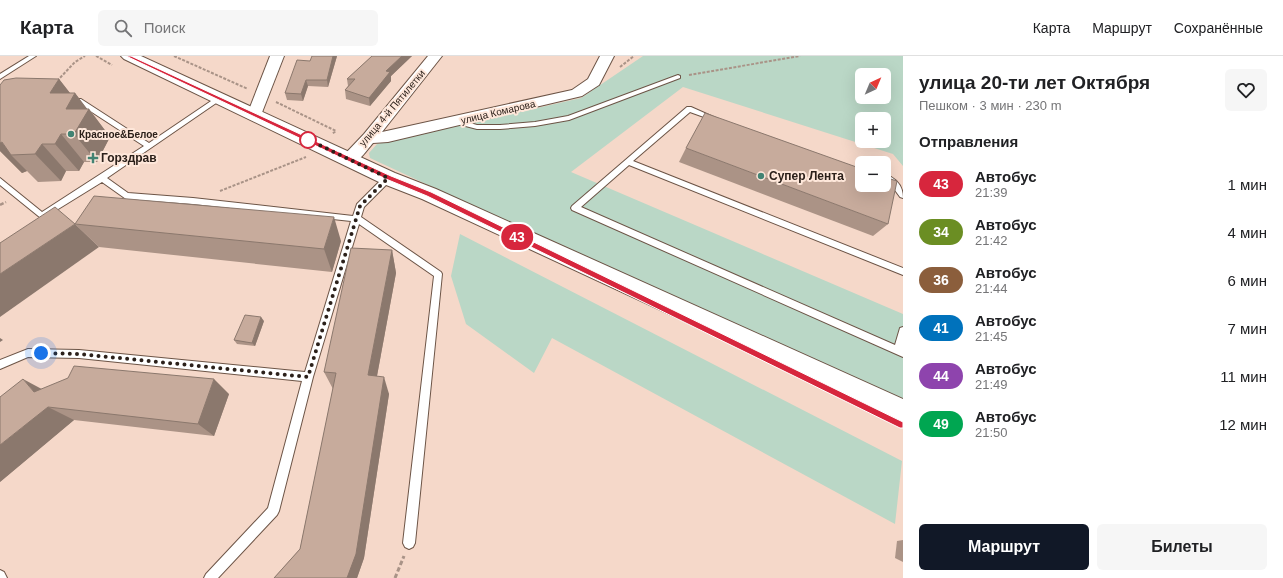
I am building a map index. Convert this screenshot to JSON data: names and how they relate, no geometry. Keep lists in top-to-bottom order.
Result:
{
  "streets": {
    "street": ["улица 4-й Пятилетки", "улица Комарова"]
  },
  "crossings": [
    ["улица 4-й Пятилетки", "улица Комарова"]
  ],
  "places": {
    "other": ["Красное&Белое", "Супер Лента"],
    "health": ["Горздрав"]
  },
  "lines": ["bus line 43"],
  "north": "top right",
  "page": {
    "header": "Карта",
    "search": "Поиск",
    "nav": ["Карта", "Маршрут", "Сохранённые"],
    "on_map": "43",
    "heading": [
      ["улица 20-ти лет Октября", "Пешком · 3 мин · 230 m"],
      "Отправления"
    ],
    "map_buttons": ["+", "−"],
    "list": [
      {
        "mark": "43",
        "name": "Автобус",
        "note": "21:39",
        "value": "1 мин"
      },
      {
        "mark": "34",
        "name": "Автобус",
        "note": "21:42",
        "value": "4 мин"
      },
      {
        "mark": "36",
        "name": "Автобус",
        "note": "21:44",
        "value": "6 мин"
      },
      {
        "mark": "41",
        "name": "Автобус",
        "note": "21:45",
        "value": "7 мин"
      },
      {
        "mark": "44",
        "name": "Автобус",
        "note": "21:49",
        "value": "11 мин"
      },
      {
        "mark": "49",
        "name": "Автобус",
        "note": "21:50",
        "value": "12 мин"
      }
    ],
    "buttons": ["Маршрут", "Билеты"]
  }
}
